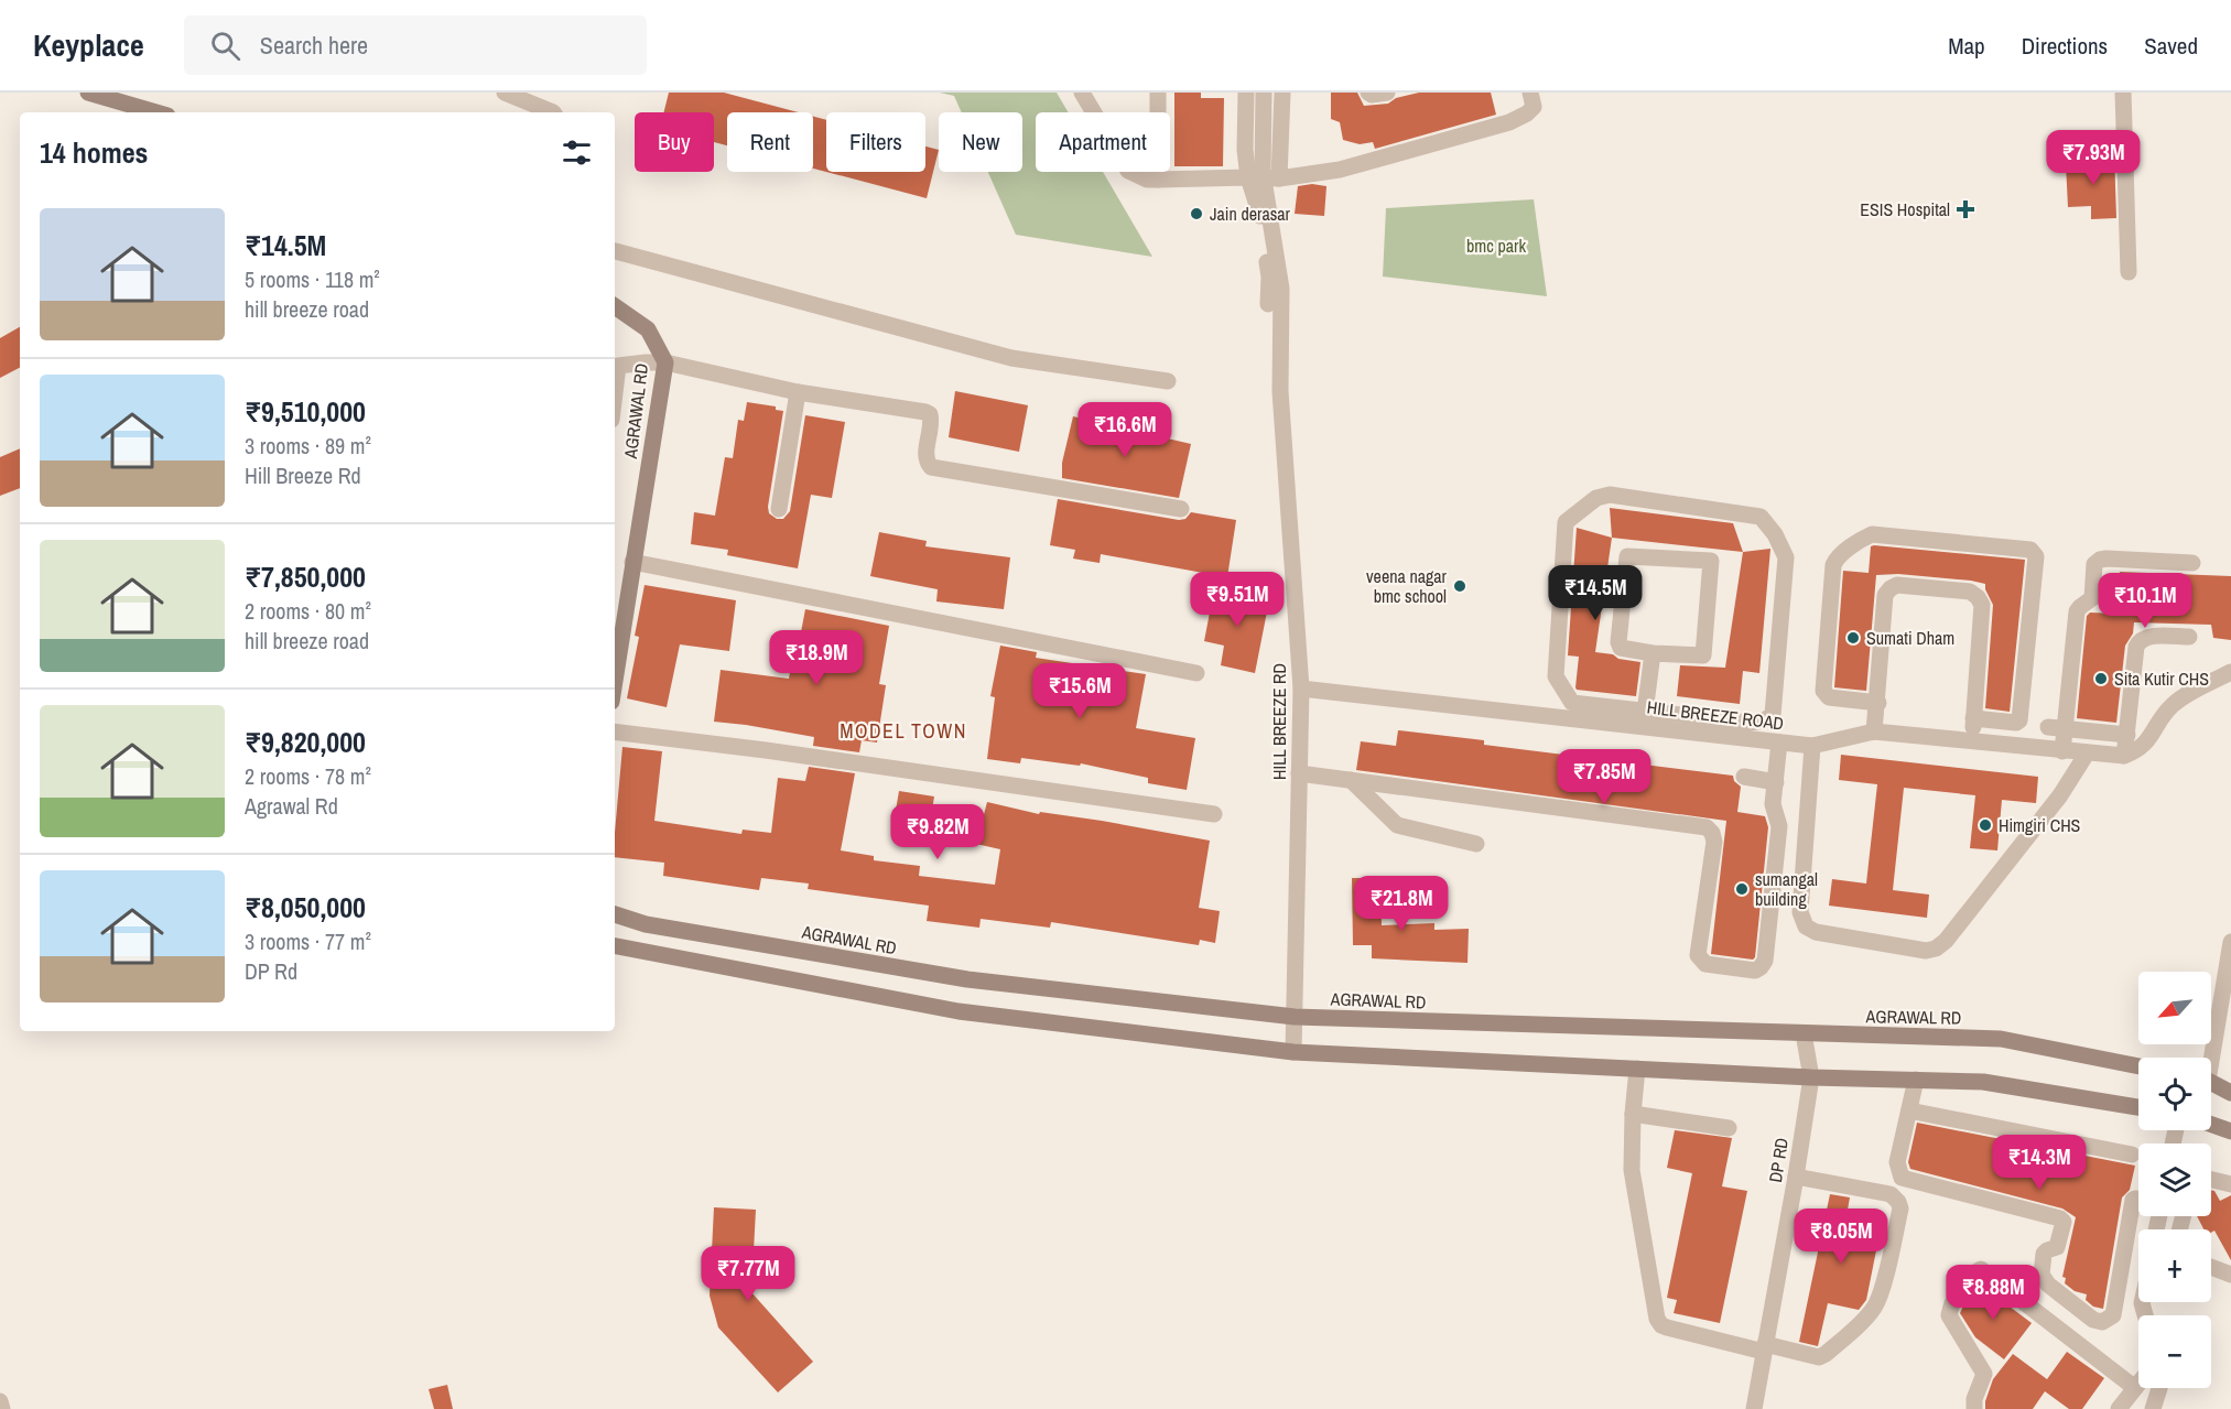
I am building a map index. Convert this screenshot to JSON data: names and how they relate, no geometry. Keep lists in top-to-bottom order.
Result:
{
  "streets": {
    "street": [
      "AGRAWAL RD",
      "HILL BREEZE ROAD",
      "HILL BREEZE RD",
      "DP RD"
    ]
  },
  "crossings": [
    ["AGRAWAL RD", "HILL BREEZE RD"],
    ["AGRAWAL RD", "DP RD"],
    ["HILL BREEZE ROAD", "HILL BREEZE RD"]
  ],
  "districts": ["MODEL TOWN"],
  "parks": ["bmc park"],
  "places": {
    "health": ["ESIS Hospital"],
    "other": [
      "Jain derasar",
      "veena nagar bmc school",
      "Sumati Dham",
      "Sita Kutir CHS",
      "Himgiri CHS",
      "sumangal building"
    ]
  },
  "north": "bottom left",
  "page": {
    "header": "Keyplace",
    "search": "Search here",
    "nav": ["Map", "Directions", "Saved"],
    "chip": [
      "Buy",
      "Rent",
      "Filters",
      "New",
      "Apartment"
    ],
    "heading": "14 homes",
    "price": [
      "₹7.93M",
      "₹16.6M",
      "₹14.5M",
      "₹9.51M",
      "₹10.1M",
      "₹18.9M",
      "₹15.6M",
      "₹7.85M",
      "₹9.82M",
      "₹21.8M",
      "₹14.3M",
      "₹8.05M",
      "₹7.77M",
      "₹8.88M"
    ],
    "list": [
      {
        "name": "₹14.5M",
        "note": "5 rooms · 118 m² · hill breeze road"
      },
      {
        "name": "₹9,510,000",
        "note": "3 rooms · 89 m² · Hill Breeze Rd"
      },
      {
        "name": "₹7,850,000",
        "note": "2 rooms · 80 m² · hill breeze road"
      },
      {
        "name": "₹9,820,000",
        "note": "2 rooms · 78 m² · Agrawal Rd"
      },
      {
        "name": "₹8,050,000",
        "note": "3 rooms · 77 m² · DP Rd"
      }
    ],
    "map_buttons": ["+", "−"]
  }
}
